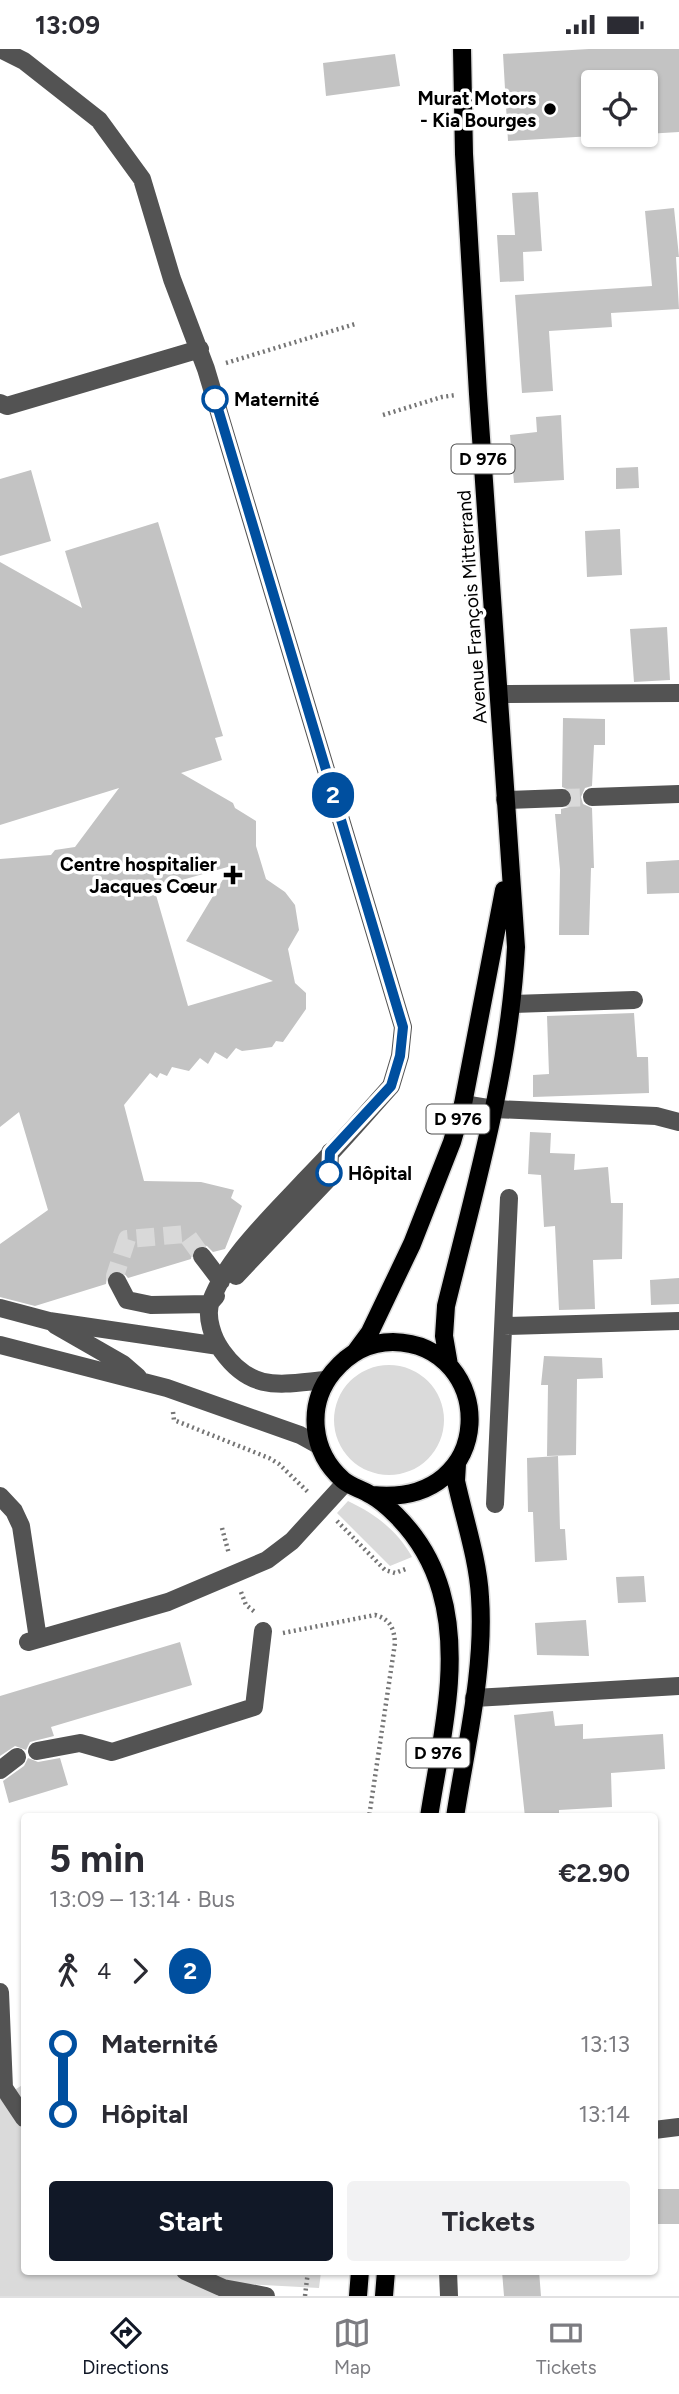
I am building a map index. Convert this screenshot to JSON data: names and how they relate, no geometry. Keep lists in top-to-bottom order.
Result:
{
  "streets": {
    "main road": ["D 976", "Avenue François Mitterrand"]
  },
  "crossings": [
    ["D 976", "Avenue François Mitterrand"]
  ],
  "places": {
    "other": ["Murat Motors - Kia Bourges", "Maternité", "Hôpital"],
    "health": ["Centre hospitalier Jacques Cœur"]
  },
  "lines": ["bus line 2"],
  "page": {
    "status": "13:09",
    "on_map": "2",
    "heading": ["5 min", "13:09 – 13:14 · Bus", "€2.90"],
    "legs": ["4", "2"],
    "list": [
      {
        "name": "Maternité",
        "value": "13:13"
      },
      {
        "name": "Hôpital",
        "value": "13:14"
      }
    ],
    "buttons": ["Start", "Tickets"],
    "tabs": ["Directions", "Map", "Tickets"]
  }
}
